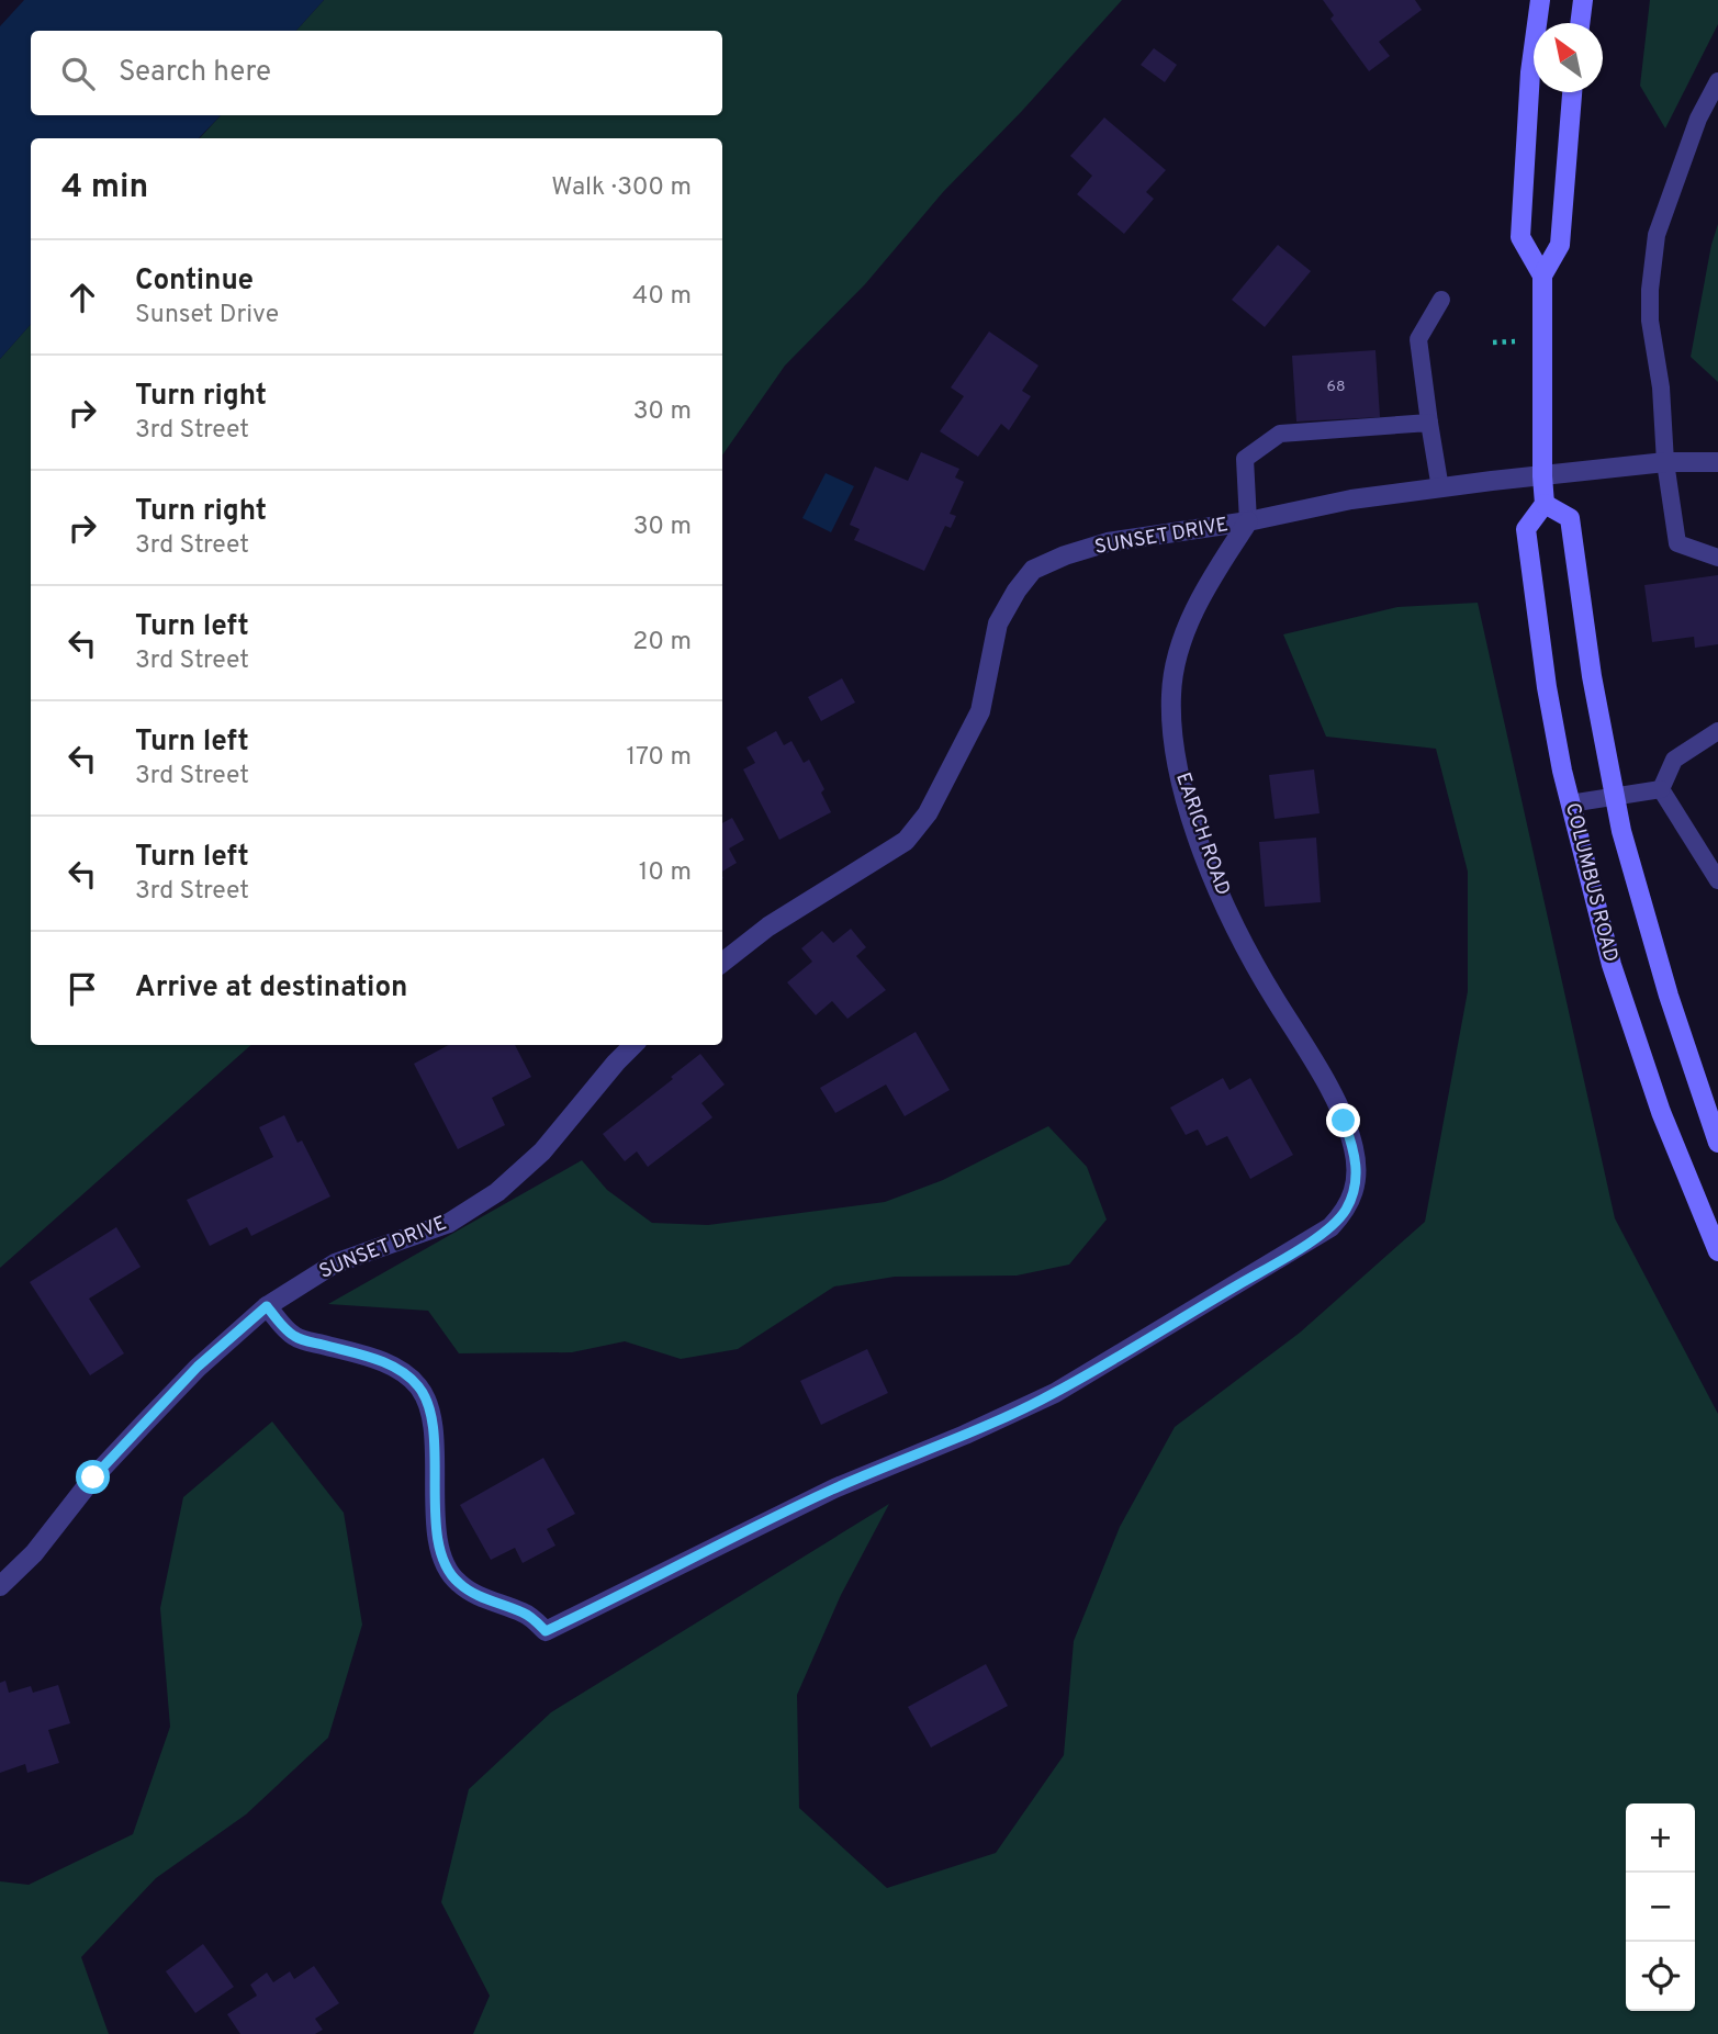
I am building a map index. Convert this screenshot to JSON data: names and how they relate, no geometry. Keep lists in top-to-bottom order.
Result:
{
  "streets": {
    "main road": ["COLUMBUS ROAD"],
    "street": ["SUNSET DRIVE", "EARICH ROAD"]
  },
  "crossings": [
    ["SUNSET DRIVE", "EARICH ROAD"]
  ],
  "house_numbers": ["68"],
  "north": "top left",
  "page": {
    "search": "Search here",
    "heading": ["4 min", "Walk · 300 m"],
    "list": [
      ["Continue", "Sunset Drive", "40 m"],
      ["Turn right", "3rd Street", "30 m"],
      ["Turn right", "3rd Street", "30 m"],
      ["Turn left", "3rd Street", "20 m"],
      ["Turn left", "3rd Street", "170 m"],
      ["Turn left", "3rd Street", "10 m"],
      "Arrive at destination"
    ],
    "map_buttons": ["+", "−"]
  }
}
